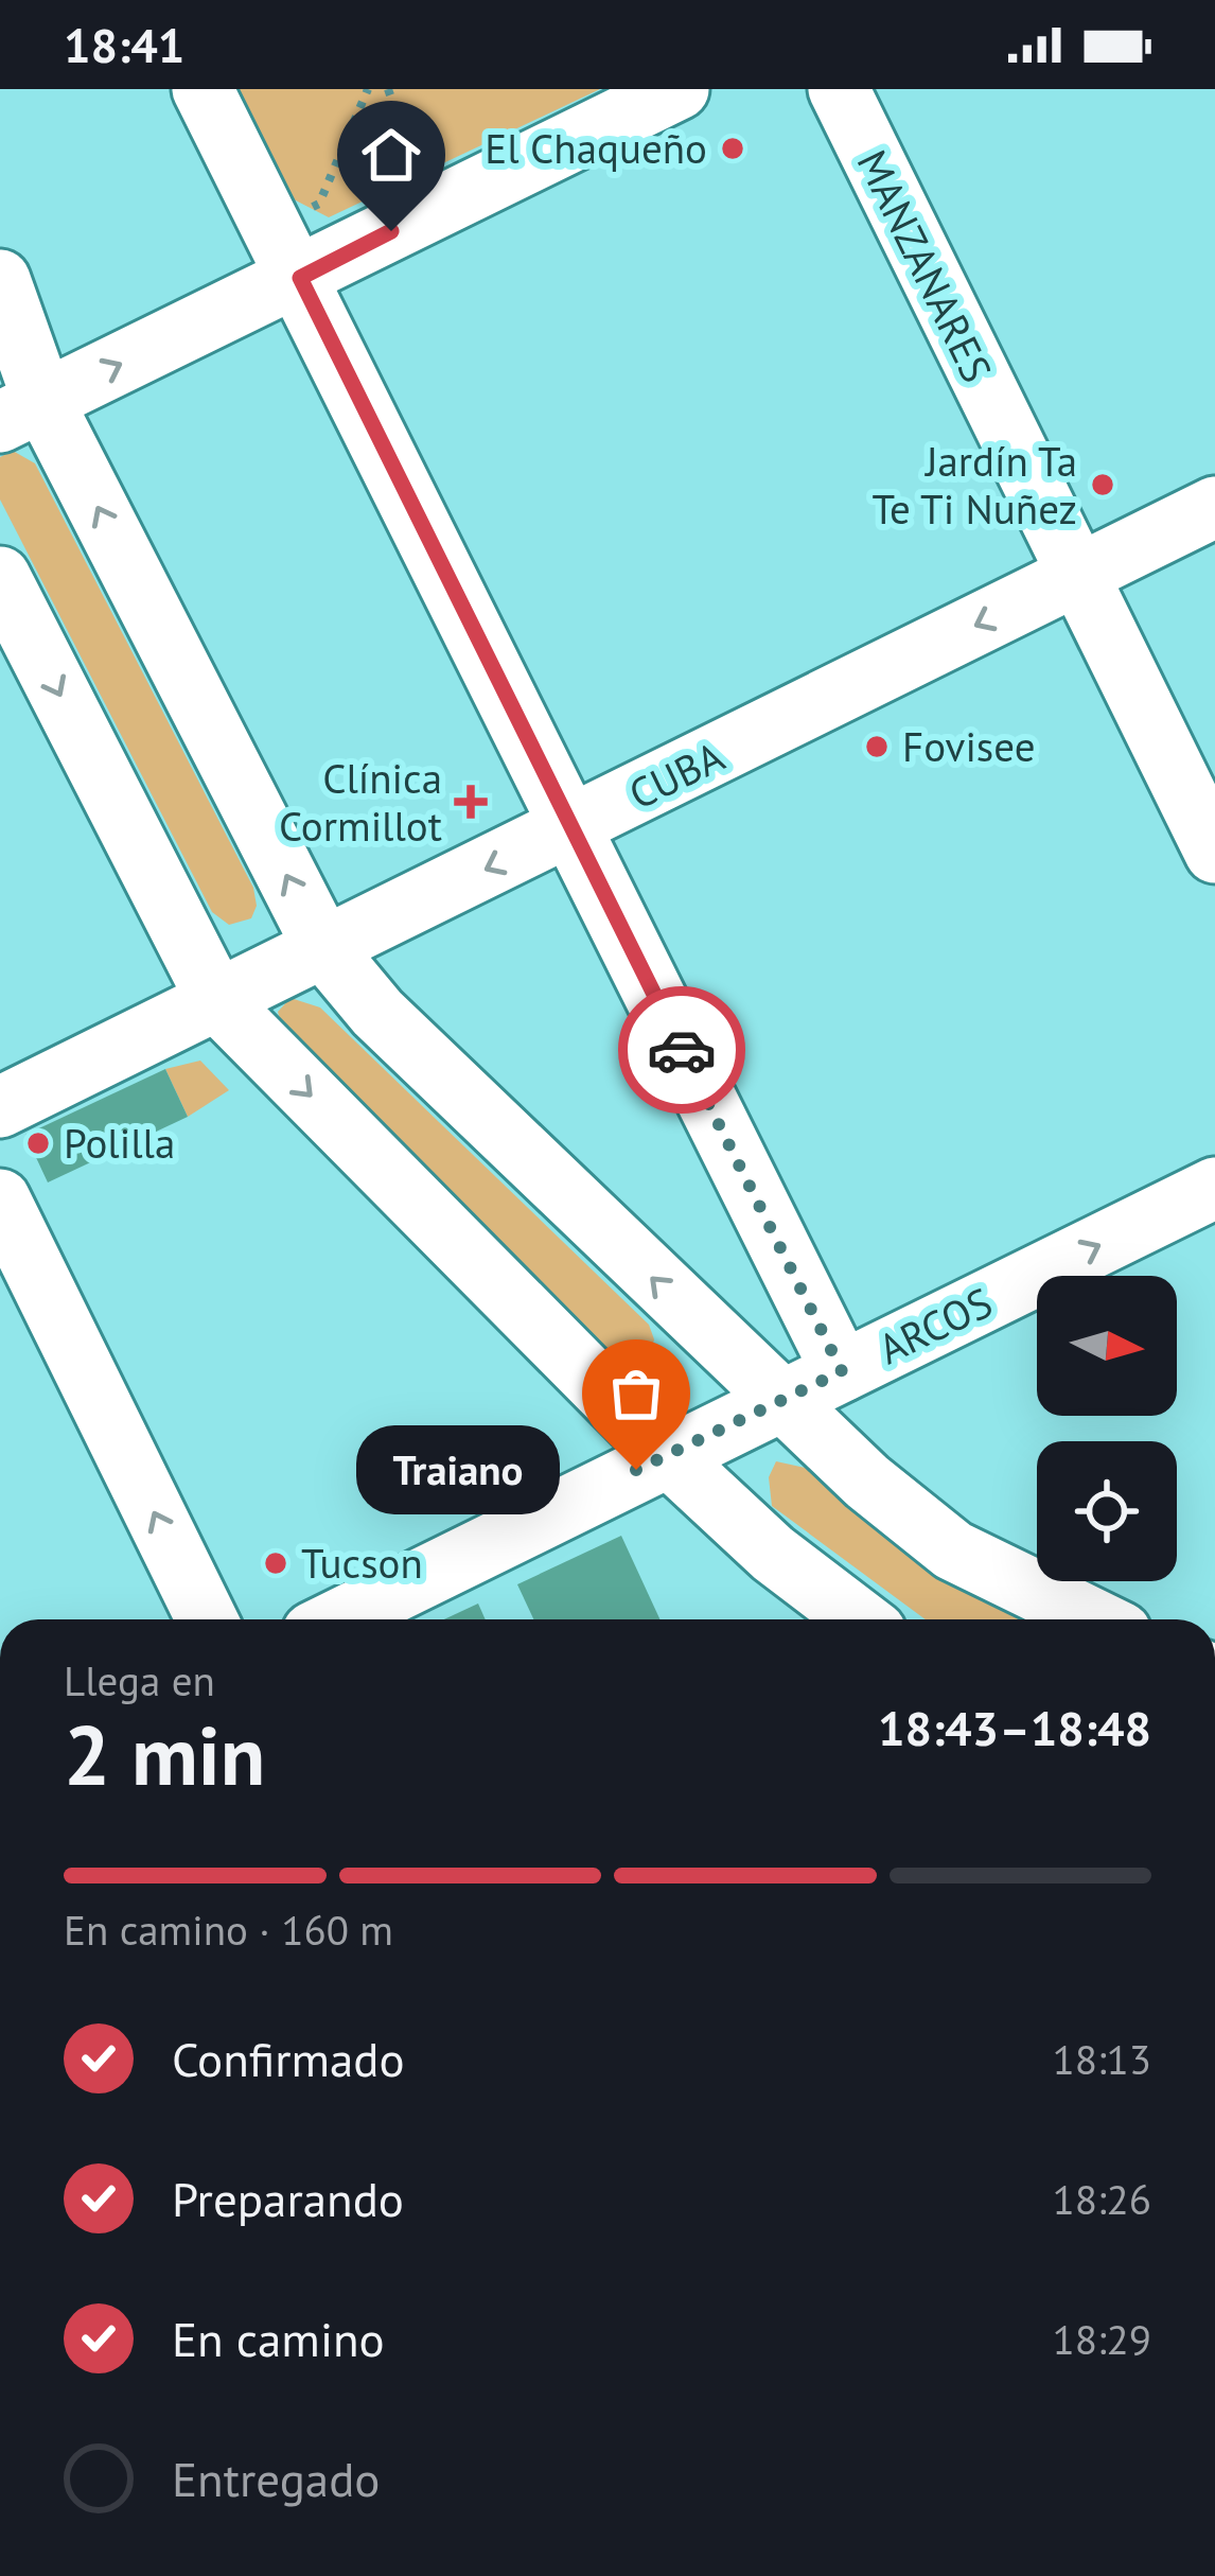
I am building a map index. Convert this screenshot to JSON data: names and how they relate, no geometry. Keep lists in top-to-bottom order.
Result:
{
  "streets": {
    "street": ["MANZANARES", "CUBA", "ARCOS"]
  },
  "crossings": [
    ["MANZANARES", "CUBA"]
  ],
  "one_way": ["CUBA", "ARCOS"],
  "places": {
    "other": [
      "El Chaqueño",
      "Jardín Ta Te Ti Nuñez",
      "Fovisee",
      "Polilla",
      "Traiano",
      "Tucson"
    ],
    "health": ["Clínica Cormillot"]
  },
  "north": "right",
  "page": {
    "status": "18:41",
    "bubble": "Traiano",
    "heading": ["2 min", "Llega en", "18:43–18:48"],
    "bar": "En camino · 160 m",
    "list": [
      ["Confirmado", "18:13"],
      ["Preparando", "18:26"],
      ["En camino", "18:29"],
      "Entregado"
    ]
  }
}
